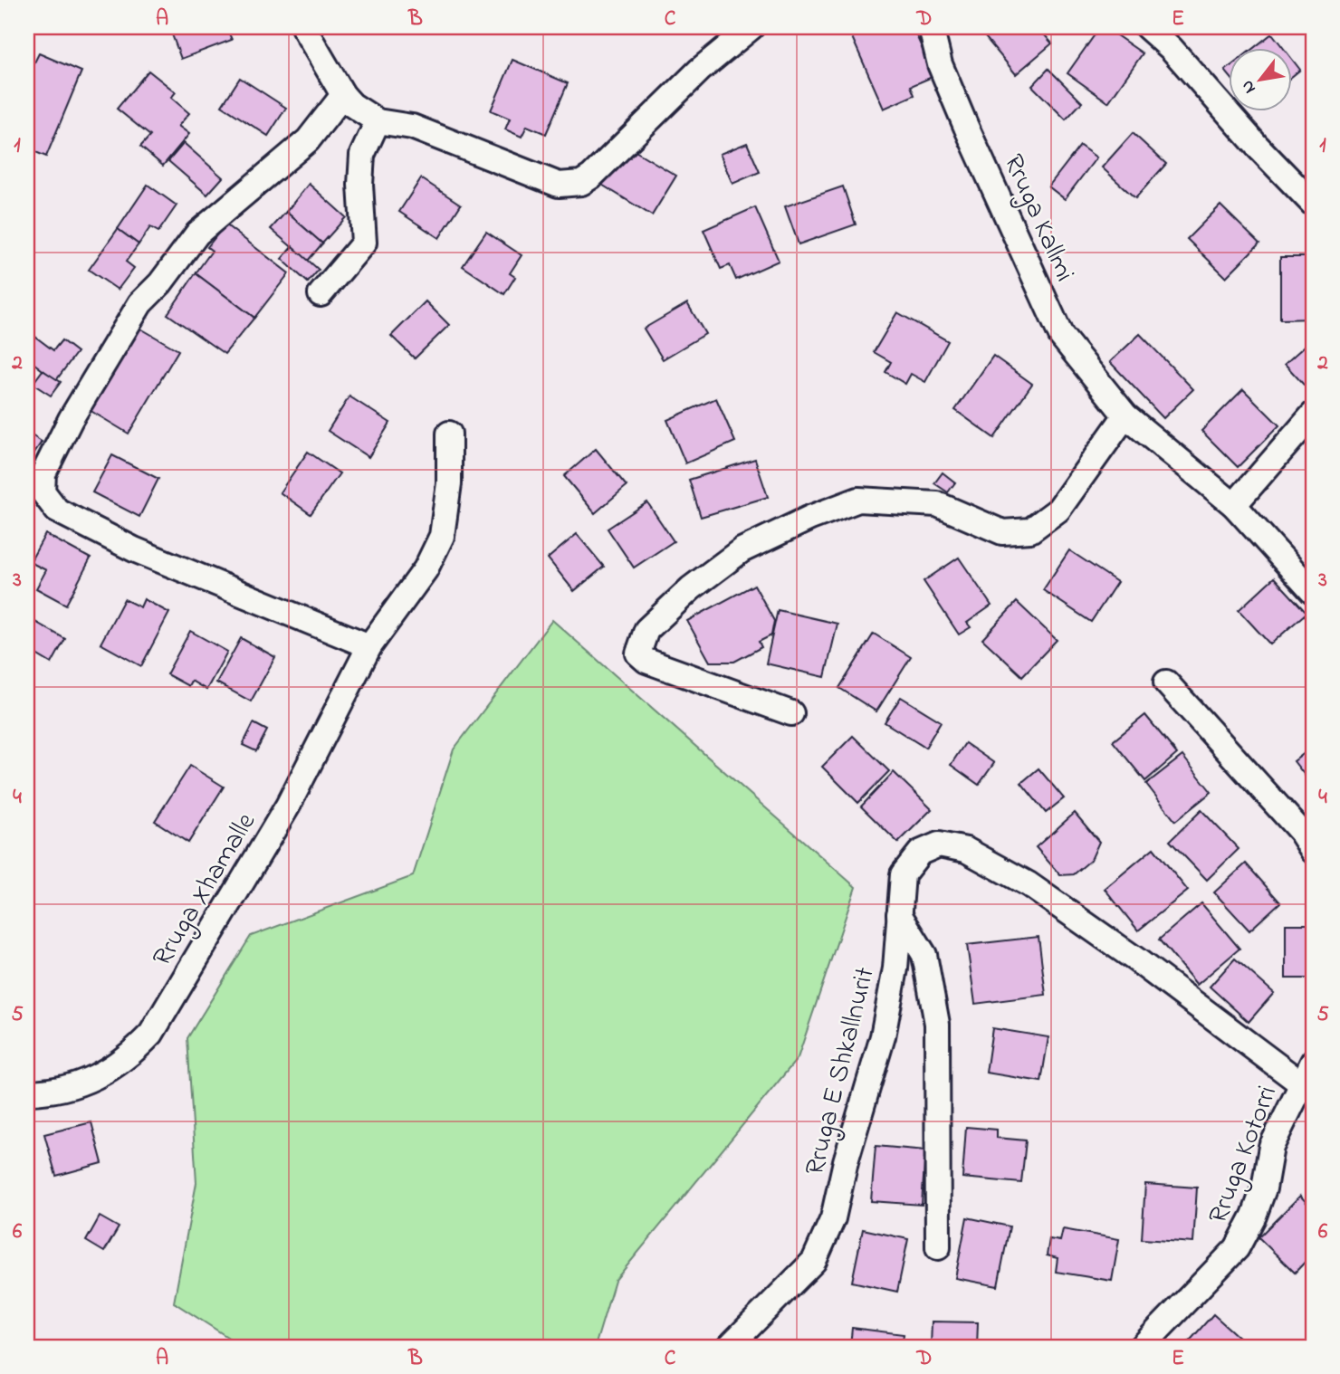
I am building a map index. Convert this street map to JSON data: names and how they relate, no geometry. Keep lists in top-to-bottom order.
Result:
{
  "streets": {
    "street": [
      "Rruga Kallmi",
      "Rruga Xhamalle",
      "Rruga E Shkallnurit",
      "Rruga Kotorri"
    ]
  },
  "crossings": [
    ["Rruga E Shkallnurit", "Rruga Kotorri"]
  ],
  "north": "bottom left",
  "grid": {
    "columns": [
      "A",
      "B",
      "C",
      "D",
      "E"
    ],
    "rows": [
      "1",
      "2",
      "3",
      "4",
      "5",
      "6"
    ]
  }
}
